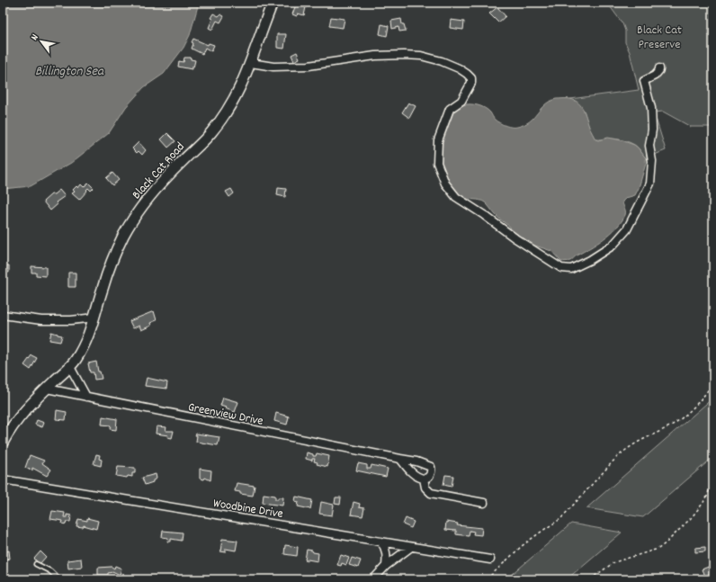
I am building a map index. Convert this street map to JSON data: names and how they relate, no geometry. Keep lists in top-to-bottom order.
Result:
{
  "streets": {
    "street": ["Black Cat Road", "Greenview Drive", "Woodbine Drive"]
  },
  "crossings": [
    ["Black Cat Road", "Greenview Drive"]
  ],
  "water": ["Billington Sea"],
  "parks": ["Black Cat Preserve"],
  "north": "top left"
}
